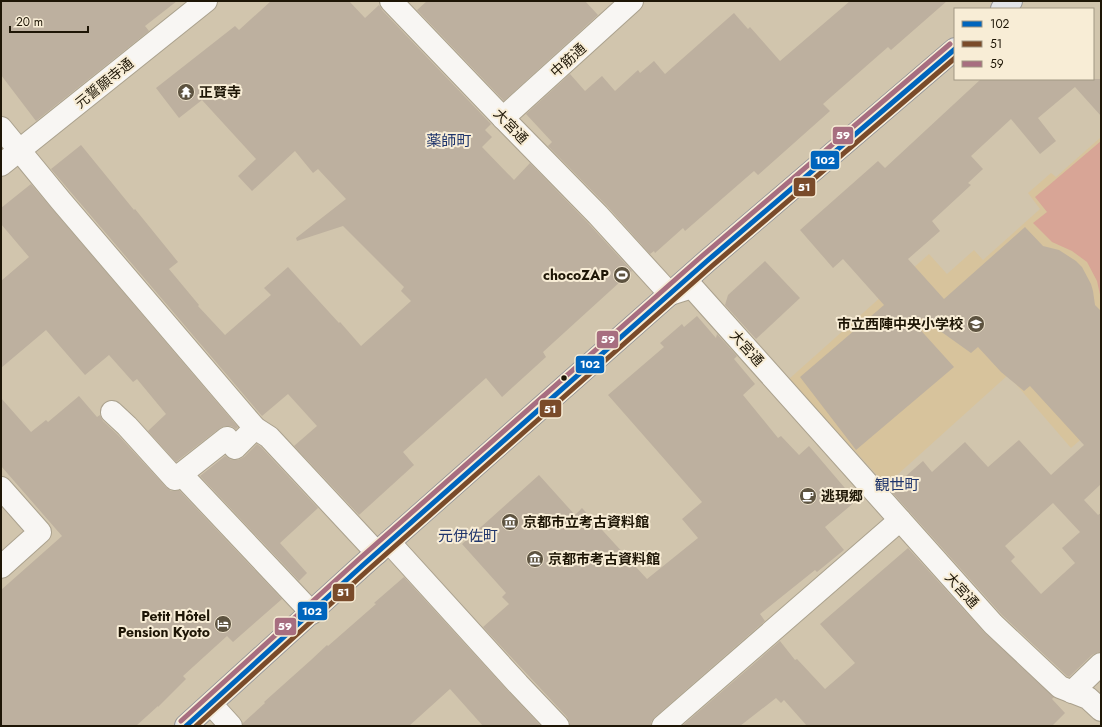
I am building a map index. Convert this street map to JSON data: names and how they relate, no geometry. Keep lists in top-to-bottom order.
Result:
{
  "streets": {
    "street": ["中筋通", "元誓願寺通", "大宮通"]
  },
  "crossings": [
    ["中筋通", "大宮通"]
  ],
  "districts": ["薬師町", "観世町", "元伊佐町"],
  "places": {
    "temple": ["正賢寺"],
    "sports": ["chocoZAP"],
    "school or university": ["市立西陣中央小学校"],
    "cafe": ["逃現郷"],
    "museum": ["京都市立考古資料館", "京都市考古資料館"],
    "hotel": ["Petit Hôtel Pension Kyoto"]
  },
  "lines": ["transit line 59", "transit line 102", "transit line 51"],
  "legend": ["102", "51", "59"],
  "scale_bar": "20 m"
}
